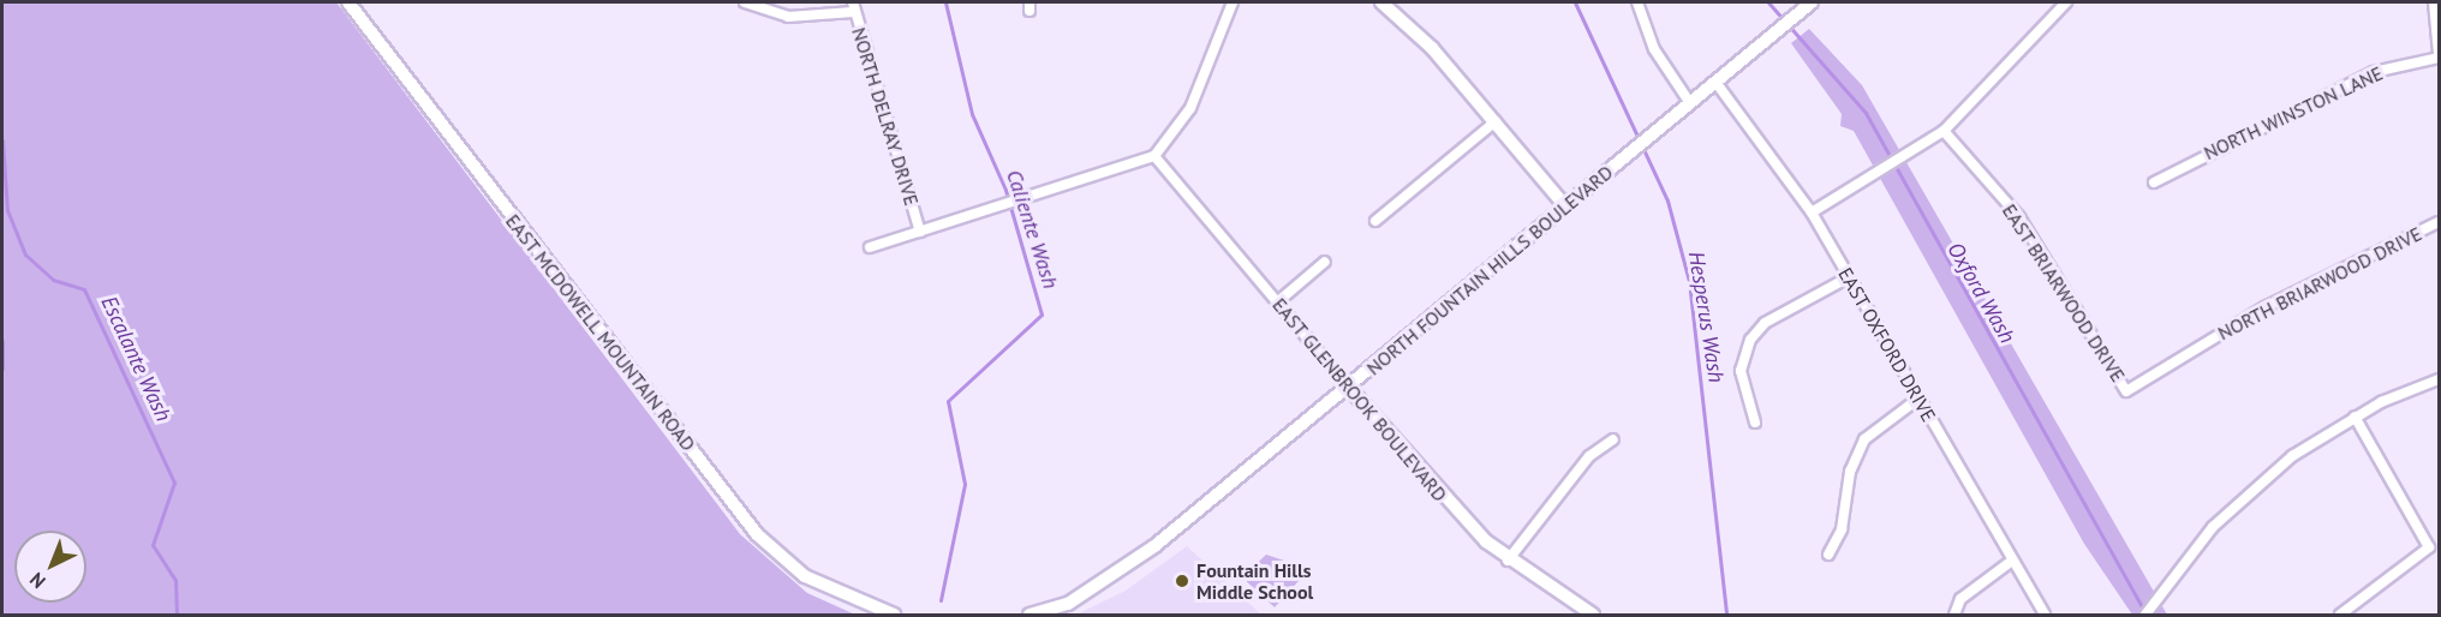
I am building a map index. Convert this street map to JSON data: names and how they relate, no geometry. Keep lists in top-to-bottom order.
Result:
{
  "streets": {
    "street": [
      "NORTH WINSTON LANE",
      "NORTH DELRAY DRIVE",
      "NORTH FOUNTAIN HILLS BOULEVARD",
      "NORTH BRIARWOOD DRIVE",
      "EAST BRIARWOOD DRIVE",
      "EAST MCDOWELL MOUNTAIN ROAD",
      "EAST OXFORD DRIVE",
      "EAST GLENBROOK BOULEVARD"
    ]
  },
  "crossings": [
    ["NORTH FOUNTAIN HILLS BOULEVARD", "EAST OXFORD DRIVE"],
    ["NORTH FOUNTAIN HILLS BOULEVARD", "EAST GLENBROOK BOULEVARD"],
    ["NORTH BRIARWOOD DRIVE", "EAST BRIARWOOD DRIVE"]
  ],
  "water": [
    "Caliente Wash",
    "Oxford Wash",
    "Hesperus Wash",
    "Escalante Wash"
  ],
  "places": ["Fountain Hills Middle School"],
  "north": "bottom left"
}
